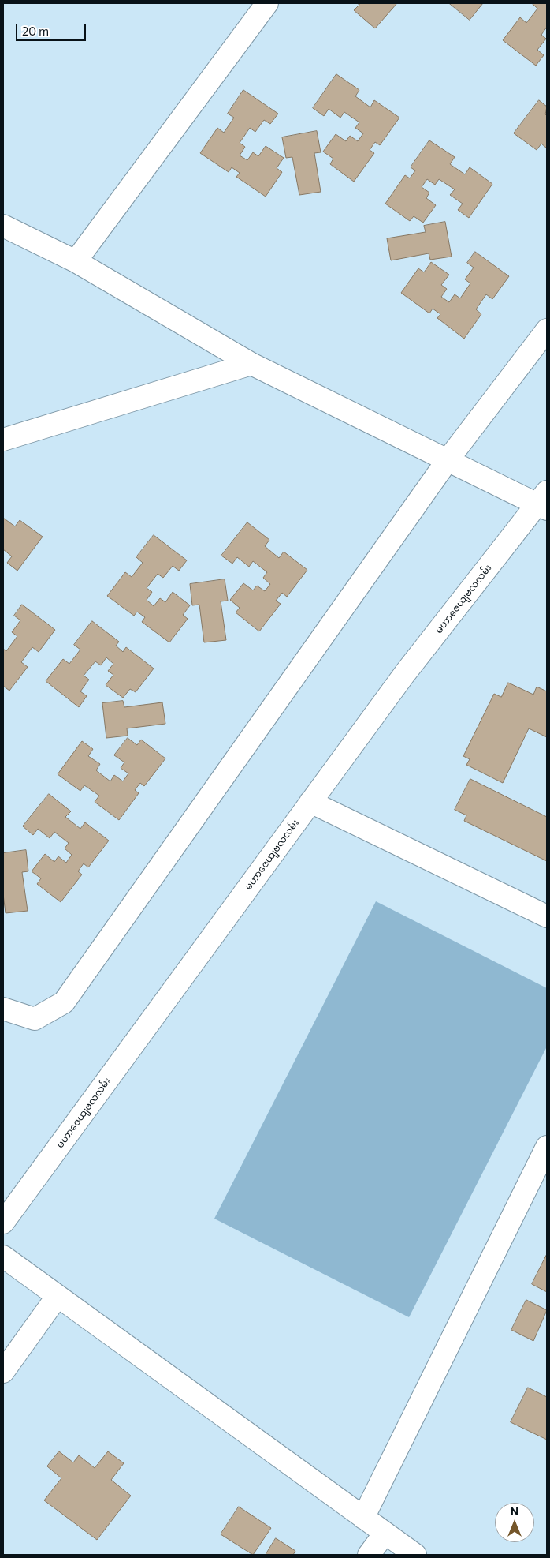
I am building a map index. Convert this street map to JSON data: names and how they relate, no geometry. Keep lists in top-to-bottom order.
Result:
{
  "streets": {
    "street": ["မဟာဇေယျဗလလမ်း"]
  },
  "scale_bar": "20 m",
  "north": "top"
}
